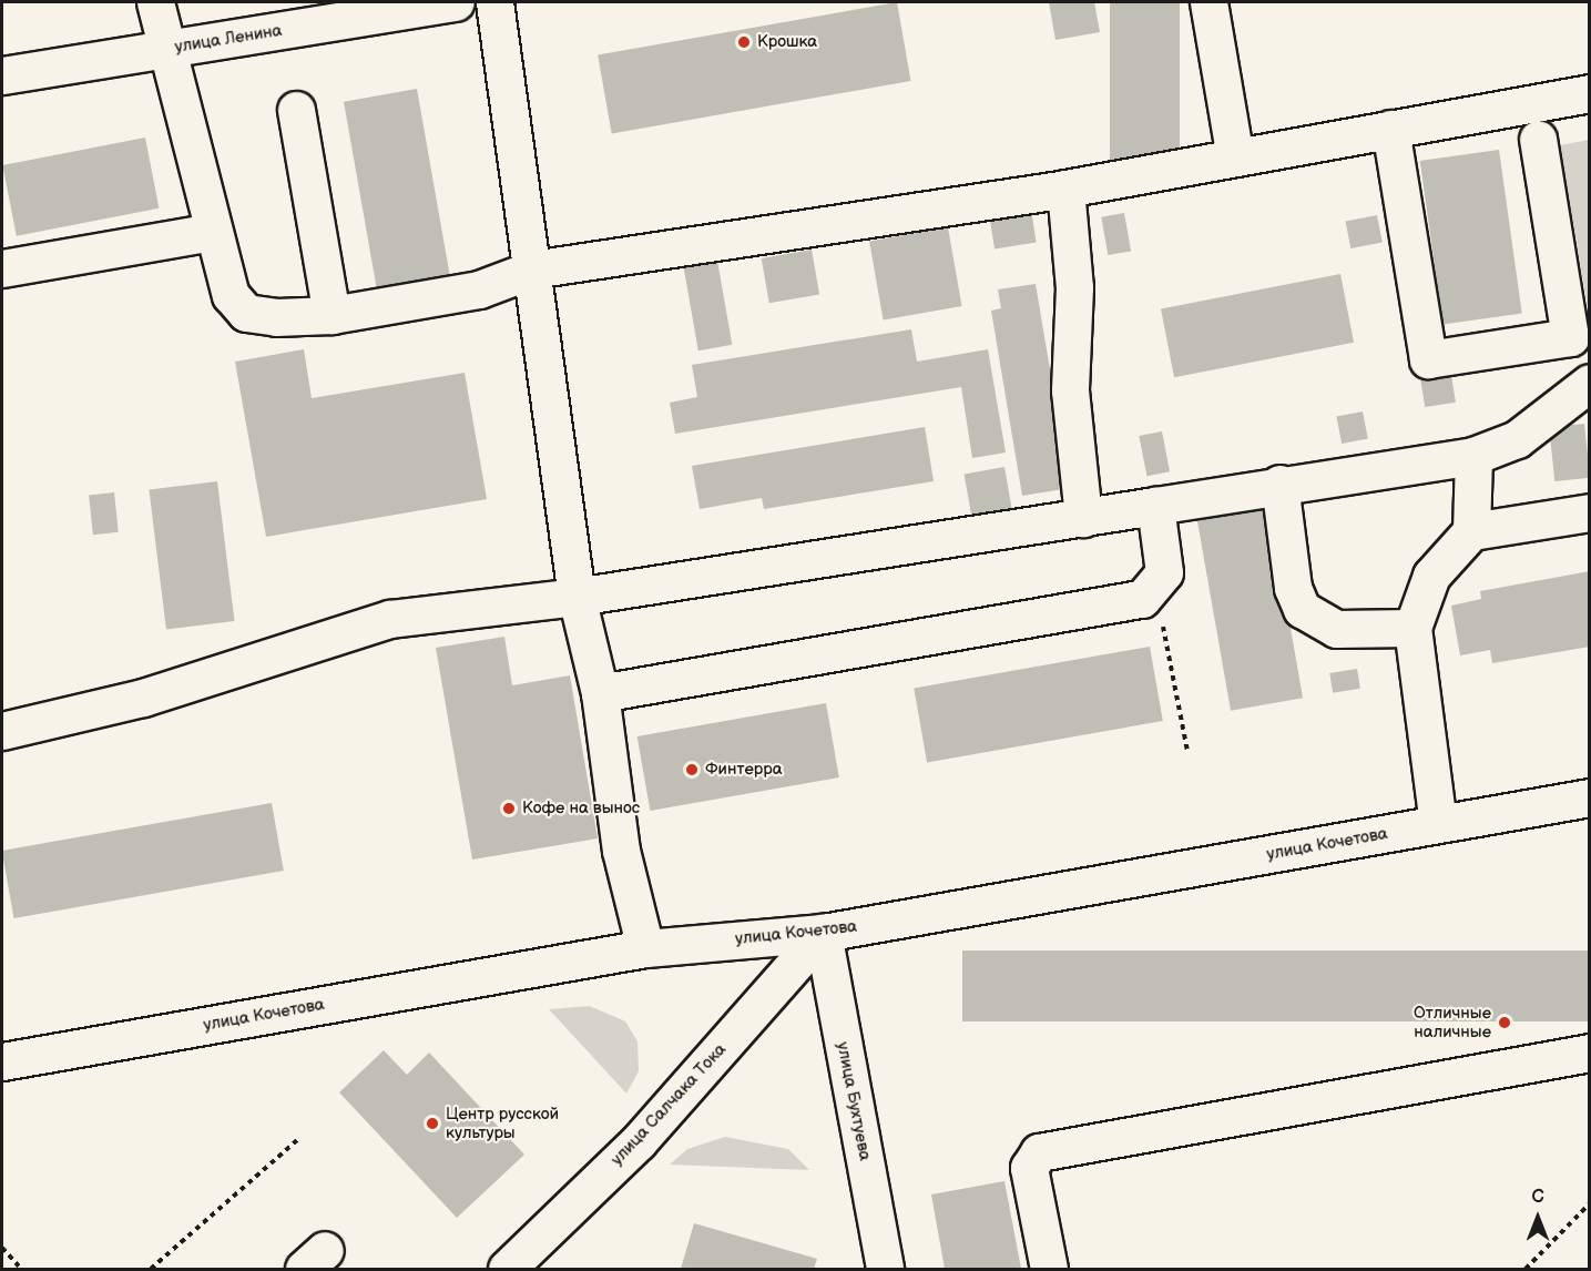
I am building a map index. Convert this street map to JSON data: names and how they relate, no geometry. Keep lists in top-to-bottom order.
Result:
{
  "streets": {
    "main road": [
      "улица Ленина",
      "улица Кочетова",
      "улица Бухтуева",
      "улица Салчака Тока"
    ]
  },
  "crossings": [
    ["улица Кочетова", "улица Бухтуева"],
    ["улица Кочетова", "улица Салчака Тока"],
    ["улица Бухтуева", "улица Салчака Тока"]
  ],
  "places": [
    "Крошка",
    "Финтерра",
    "Кофе на вынос",
    "Отличные наличные",
    "Центр русской культуры"
  ],
  "north": "top"
}
